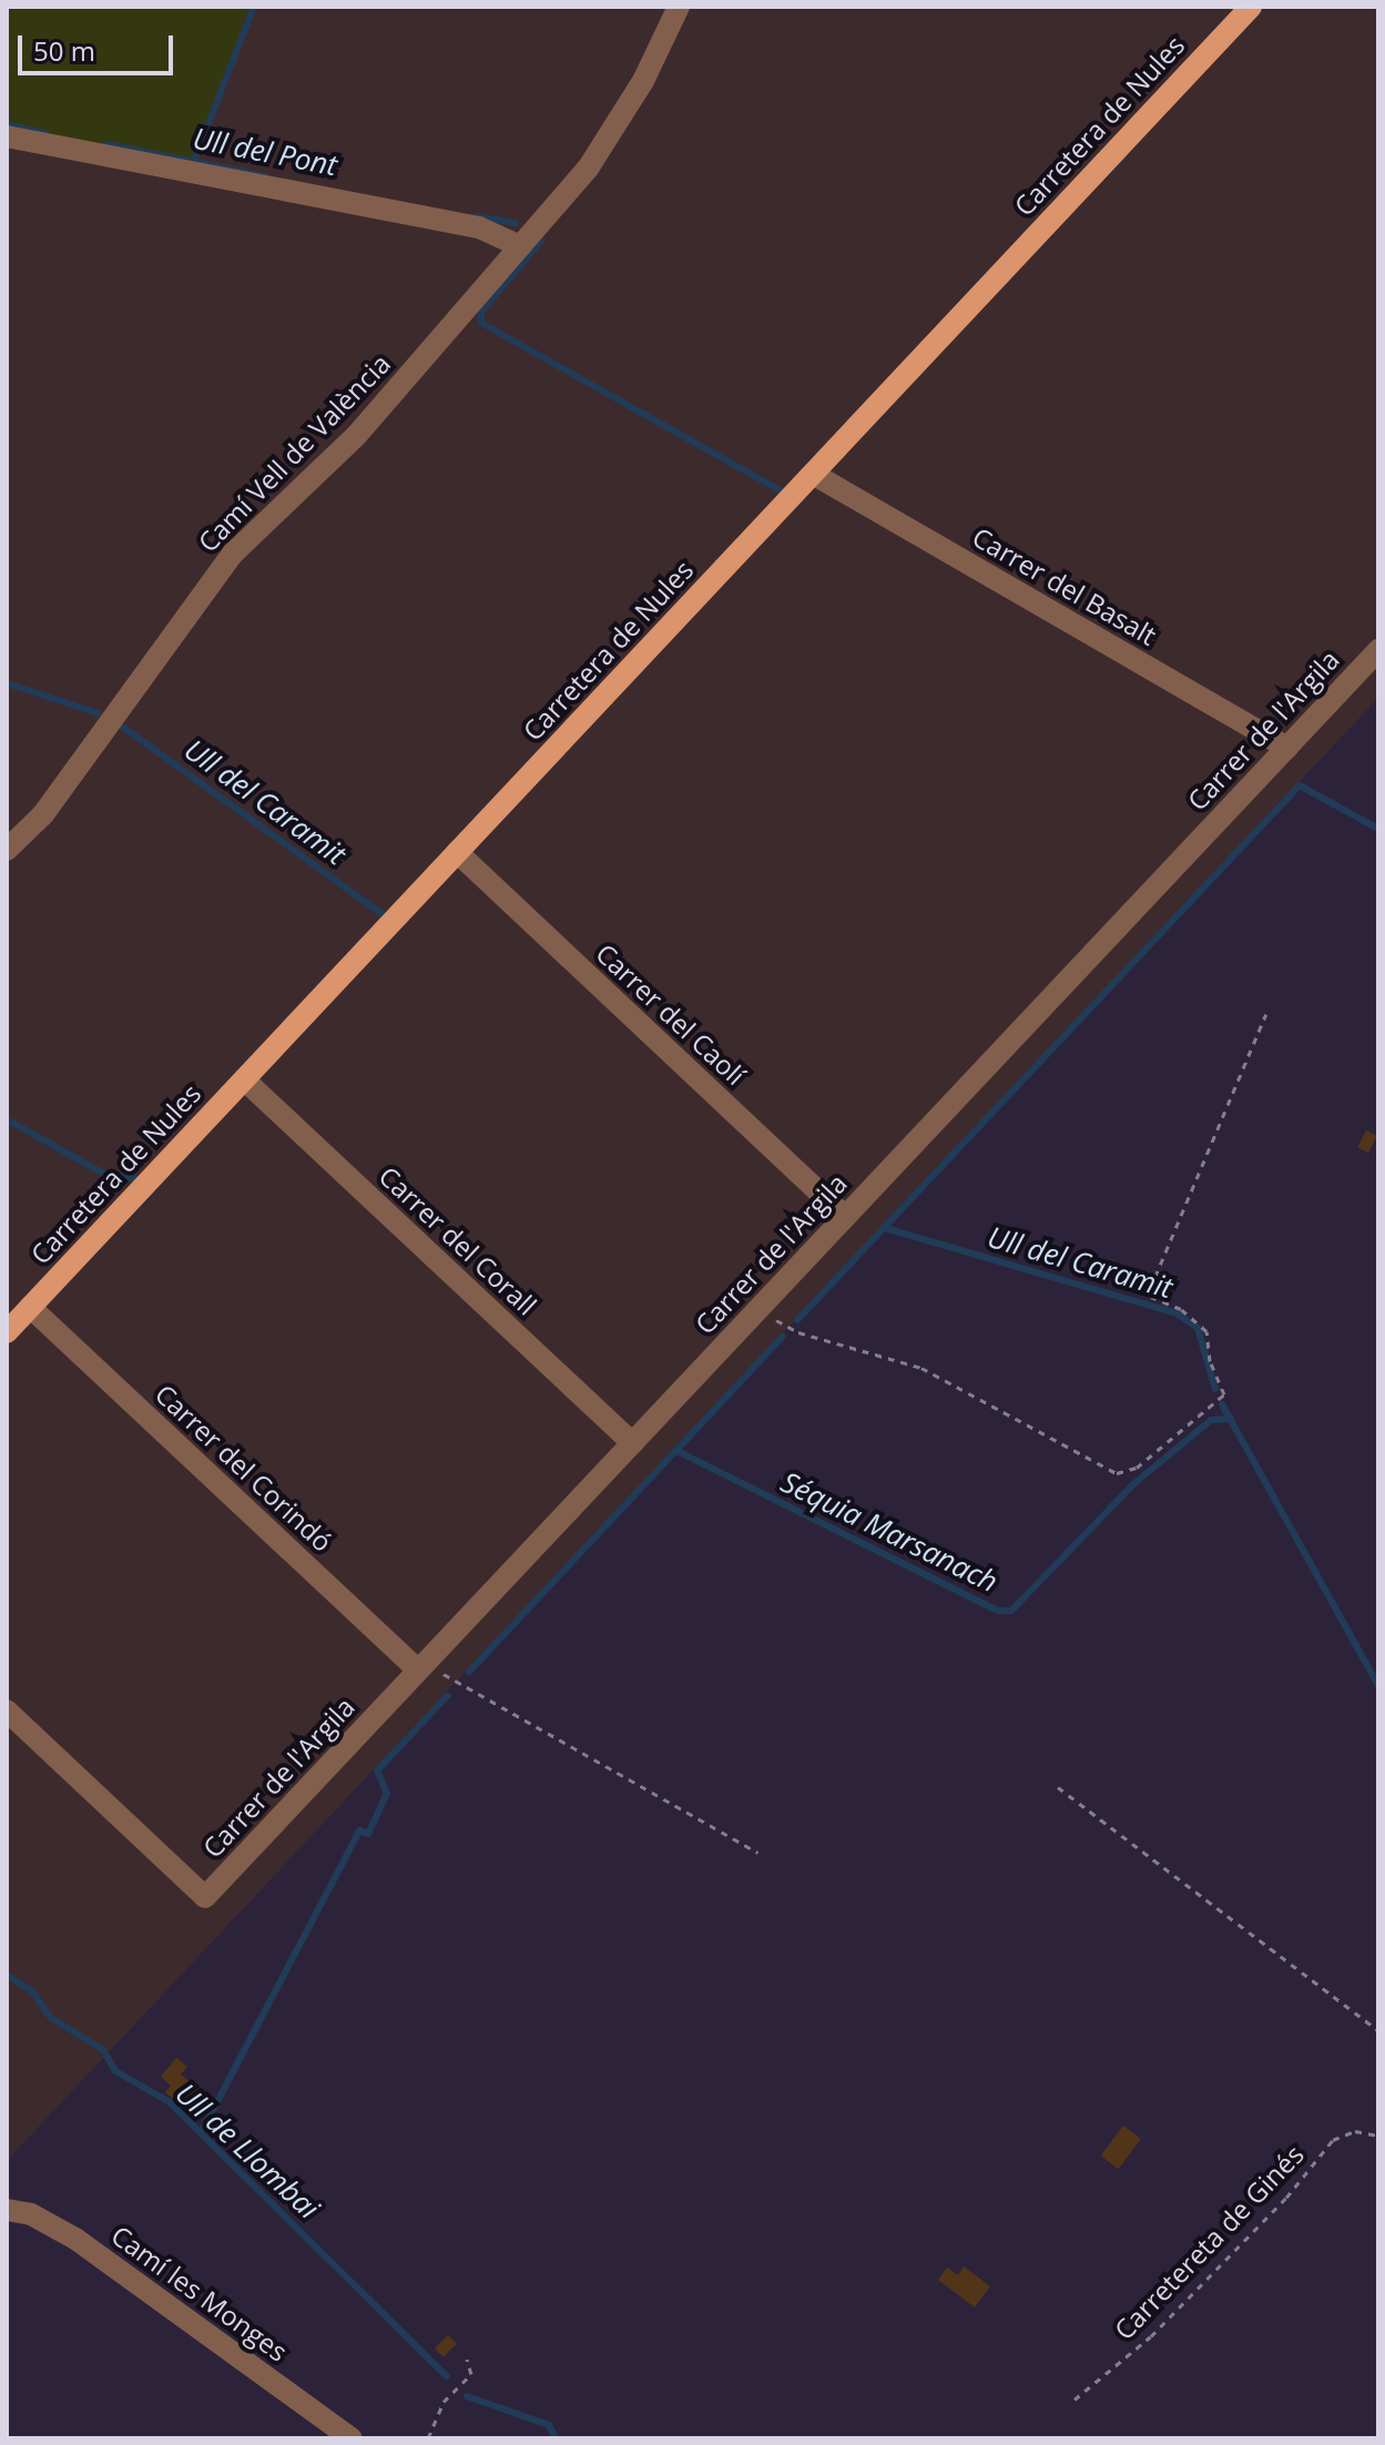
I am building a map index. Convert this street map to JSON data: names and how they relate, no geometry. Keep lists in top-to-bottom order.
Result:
{
  "streets": {
    "main road": ["Carretera de Nules"],
    "street": [
      "Camí Vell de València",
      "Carrer del Basalt",
      "Carrer de l'Argila",
      "Carrer del Caolí",
      "Carrer del Corall",
      "Carrer del Corindó",
      "Camí les Monges"
    ],
    "path": ["Carretereta de Ginés"]
  },
  "crossings": [
    ["Carretera de Nules", "Carrer del Basalt"],
    ["Carretera de Nules", "Carrer del Caolí"],
    ["Carretera de Nules", "Carrer del Corall"],
    ["Carretera de Nules", "Carrer del Corindó"],
    ["Carrer del Basalt", "Carrer de l'Argila"],
    ["Carrer de l'Argila", "Carrer del Caolí"],
    ["Carrer de l'Argila", "Carrer del Corall"],
    ["Carrer de l'Argila", "Carrer del Corindó"]
  ],
  "water": [
    "Ull del Pont",
    "Ull del Caramit",
    "Séquia Marsanach",
    "Ull de Llombai"
  ],
  "scale_bar": "50 m"
}
